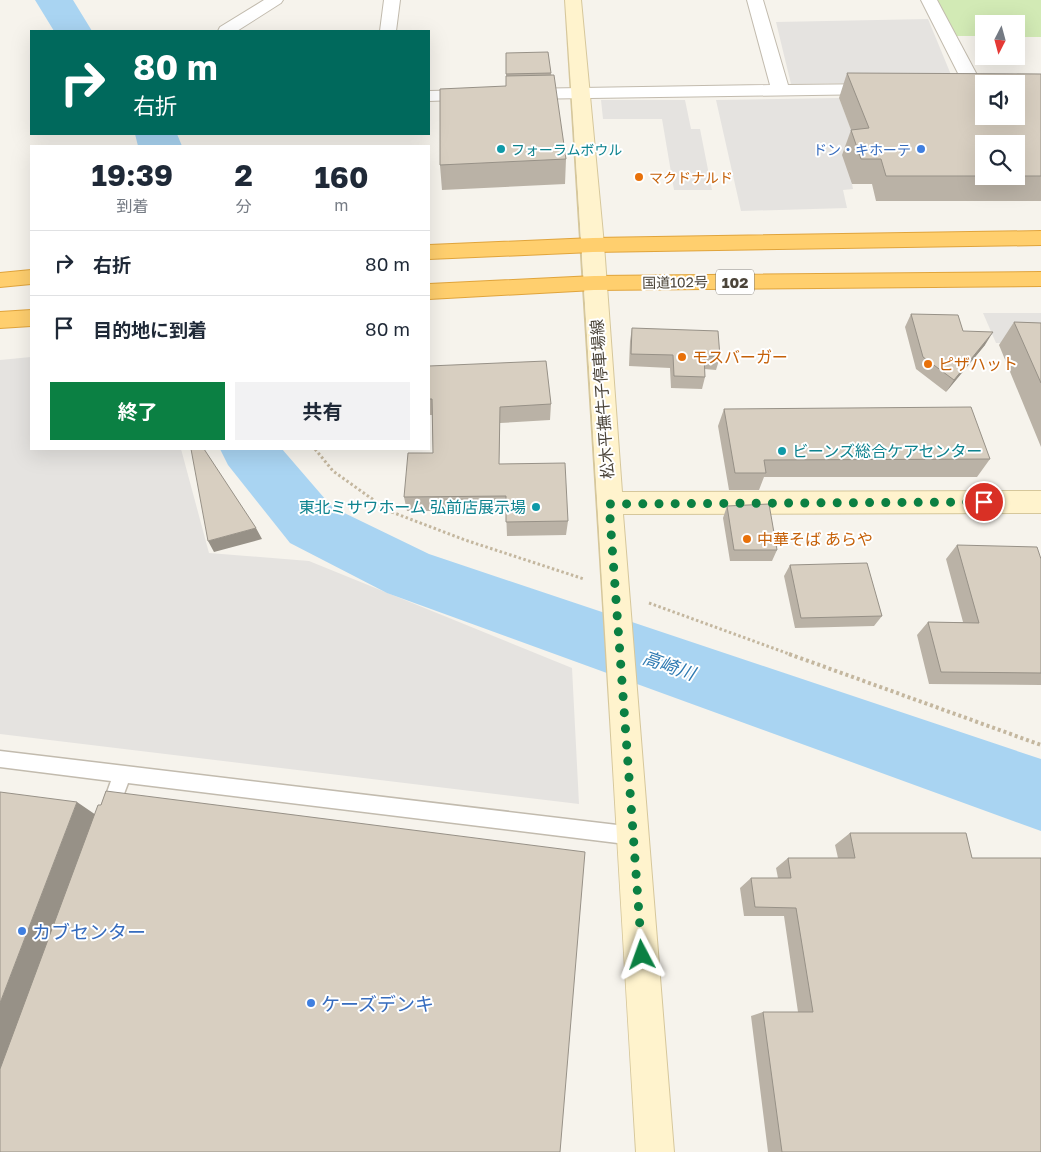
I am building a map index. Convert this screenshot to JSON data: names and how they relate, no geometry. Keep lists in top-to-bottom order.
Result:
{
  "streets": {
    "highway": ["国道102号", "102"],
    "street": ["松木平撫牛子停車場線"]
  },
  "crossings": [
    ["国道102号", "松木平撫牛子停車場線"]
  ],
  "water": ["高崎川"],
  "places": [
    "フォーラムボウル",
    "ドン・キホーテ",
    "マクドナルド",
    "モスバーガー",
    "ピザハット",
    "ビーンズ総合ケアセンター",
    "東北ミサワホーム 弘前店展示場",
    "中華そば あらや",
    "カブセンター",
    "ケーズデンキ"
  ],
  "north": "bottom",
  "page": {
    "turn": ["80 m", "右折"],
    "eta": [
      "19:39",
      "到着",
      "2",
      "分",
      "160",
      "m"
    ],
    "list": [
      {
        "name": "右折",
        "value": "80 m"
      },
      {
        "name": "目的地に到着",
        "value": "80 m"
      }
    ],
    "buttons": ["終了", "共有"]
  }
}
